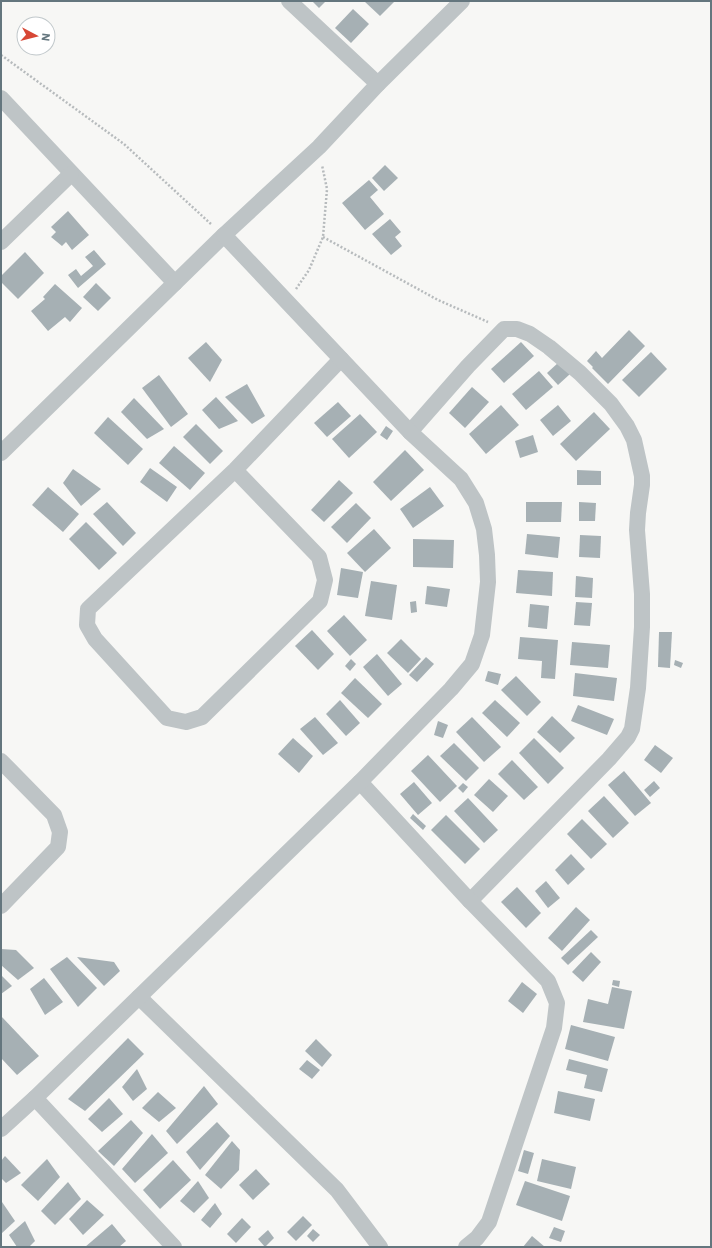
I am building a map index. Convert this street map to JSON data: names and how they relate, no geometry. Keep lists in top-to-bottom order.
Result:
{
  "north": "right"
}
